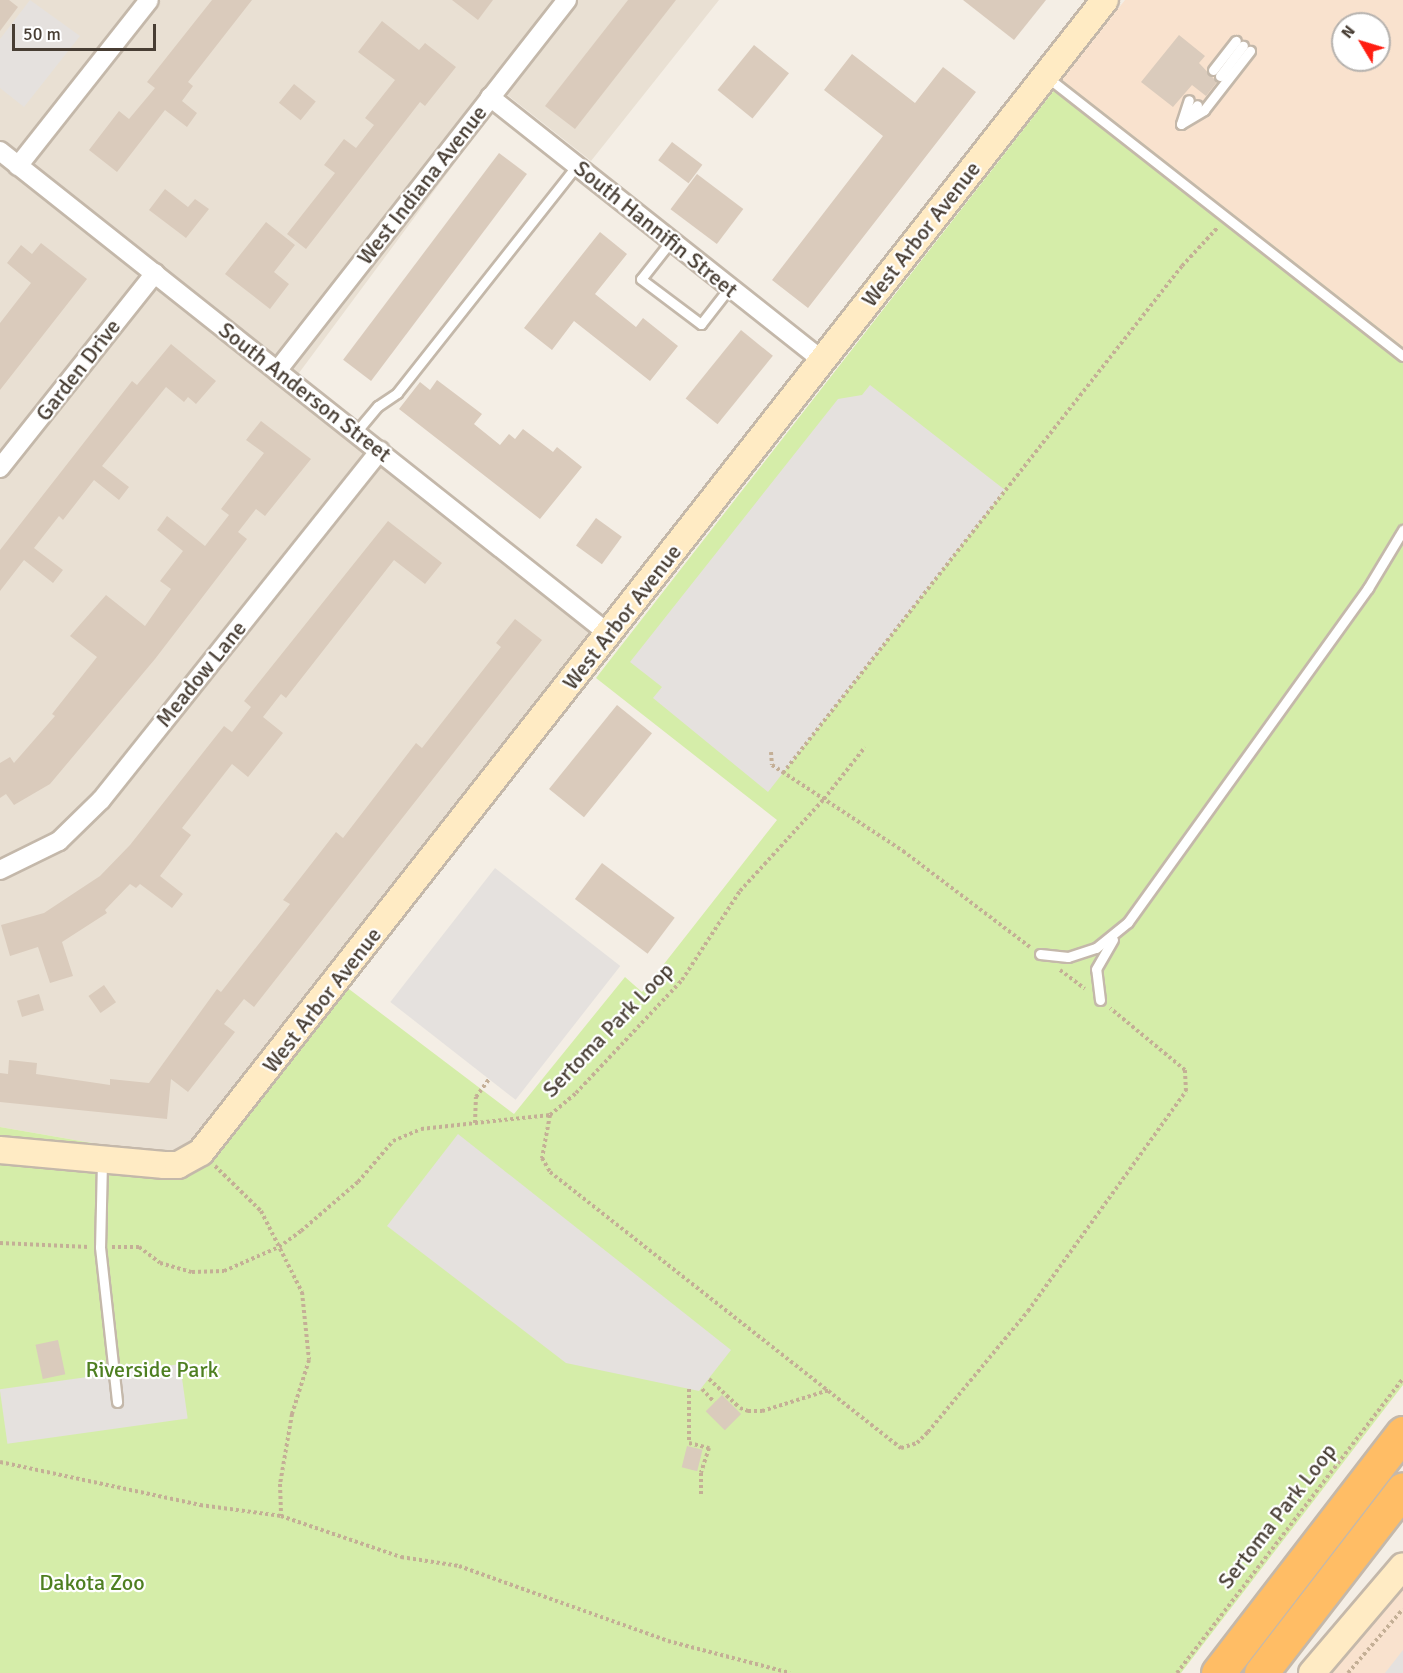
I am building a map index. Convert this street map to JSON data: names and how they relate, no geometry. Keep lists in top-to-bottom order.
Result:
{
  "streets": {
    "main road": ["West Arbor Avenue"],
    "street": [
      "West Indiana Avenue",
      "South Hannifin Street",
      "Garden Drive",
      "South Anderson Street",
      "Meadow Lane"
    ],
    "path": ["Sertoma Park Loop"]
  },
  "crossings": [
    ["West Indiana Avenue", "South Hannifin Street"],
    ["West Indiana Avenue", "South Anderson Street"],
    ["South Hannifin Street", "West Arbor Avenue"],
    ["West Arbor Avenue", "South Anderson Street"],
    ["Garden Drive", "South Anderson Street"],
    ["South Anderson Street", "Meadow Lane"]
  ],
  "parks": ["Riverside Park", "Dakota Zoo"],
  "scale_bar": "50 m",
  "north": "top left"
}
